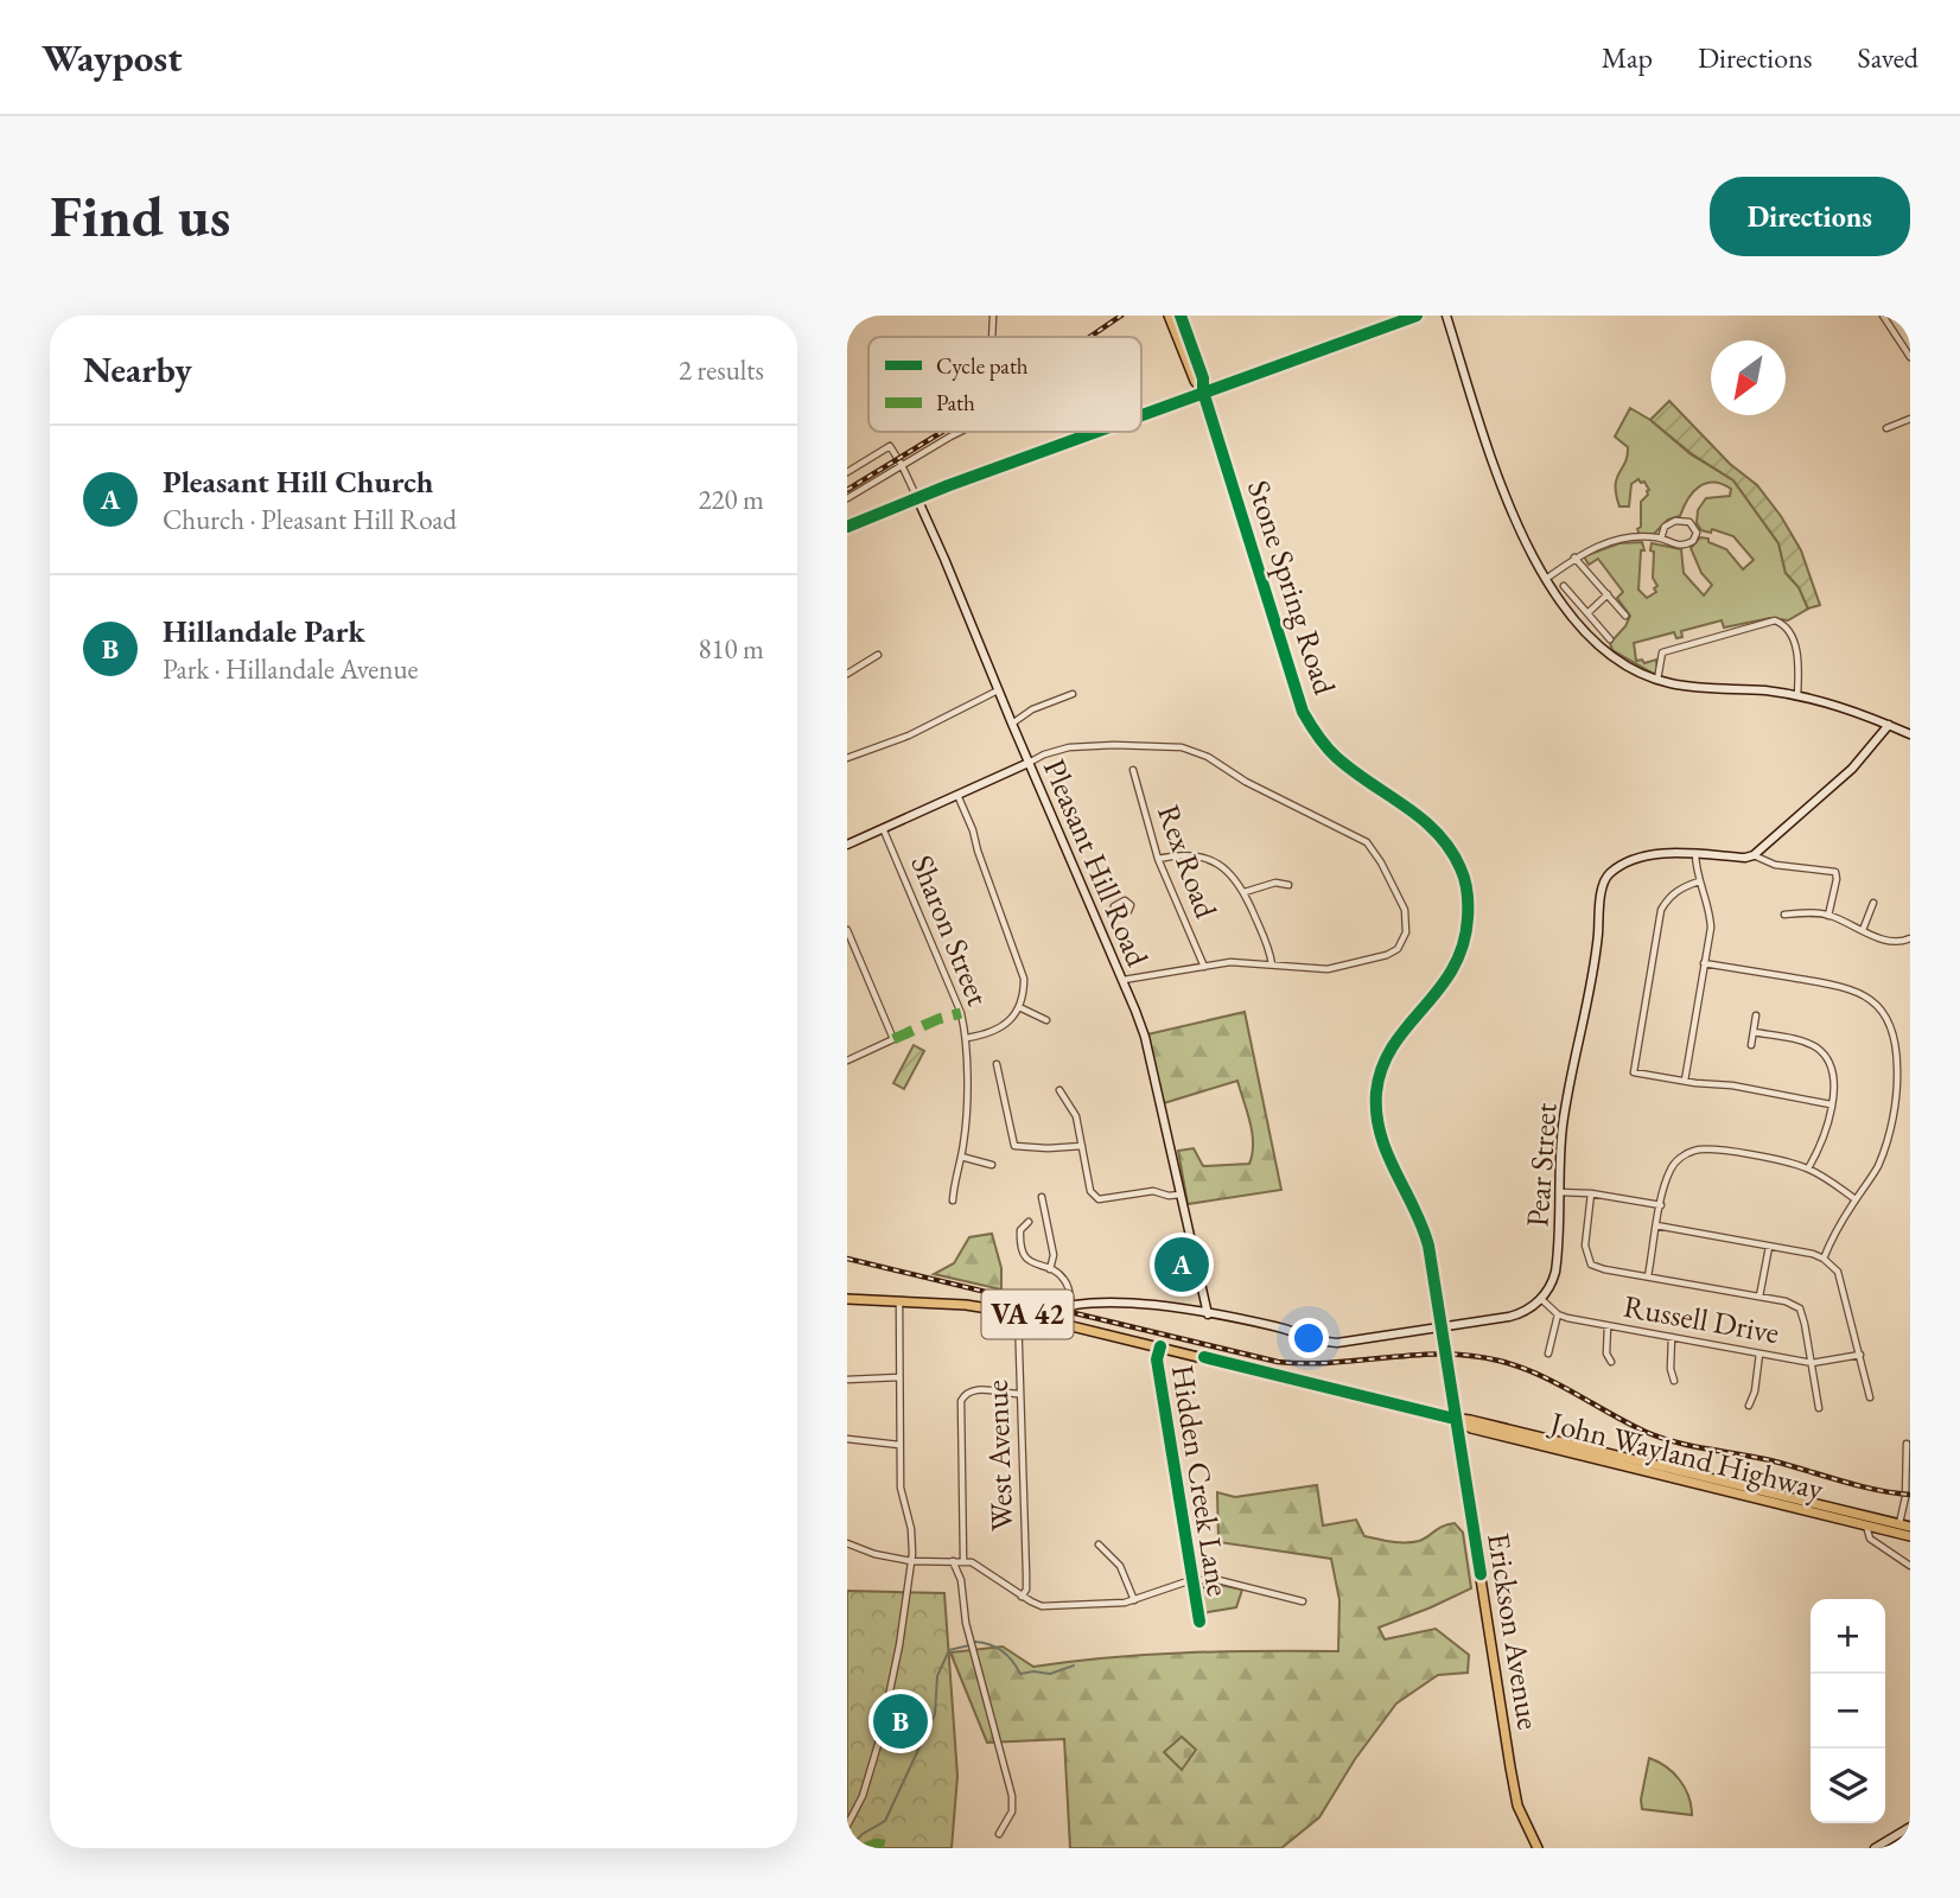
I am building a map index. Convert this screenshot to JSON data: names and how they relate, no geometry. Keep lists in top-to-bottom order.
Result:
{
  "streets": {
    "main road": [
      "Stone Spring Road",
      "VA 42",
      "John Wayland Highway",
      "Erickson Avenue"
    ],
    "street": [
      "Rex Road",
      "Pleasant Hill Road",
      "Sharon Street",
      "Pear Street",
      "Russell Drive",
      "West Avenue",
      "Hidden Creek Lane"
    ]
  },
  "crossings": [
    ["Stone Spring Road", "VA 42"],
    ["Stone Spring Road", "John Wayland Highway"],
    ["Stone Spring Road", "Erickson Avenue"],
    ["Pear Street", "Russell Drive"],
    ["VA 42", "West Avenue"],
    ["VA 42", "John Wayland Highway"],
    ["VA 42", "Hidden Creek Lane"],
    ["VA 42", "Erickson Avenue"],
    ["John Wayland Highway", "Erickson Avenue"]
  ],
  "legend": ["Cycle path", "Path"],
  "north": "bottom left",
  "page": {
    "header": "Waypost",
    "nav": ["Map", "Directions", "Saved"],
    "buttons": "Directions",
    "title": "Find us",
    "heading": ["Nearby", "2 results"],
    "list": [
      {
        "mark": "A",
        "name": "Pleasant Hill Church",
        "note": "Church · Pleasant Hill Road",
        "value": "220 m"
      },
      {
        "mark": "B",
        "name": "Hillandale Park",
        "note": "Park · Hillandale Avenue",
        "value": "810 m"
      }
    ],
    "pins": ["A", "B"],
    "map_buttons": ["+", "−"]
  }
}
